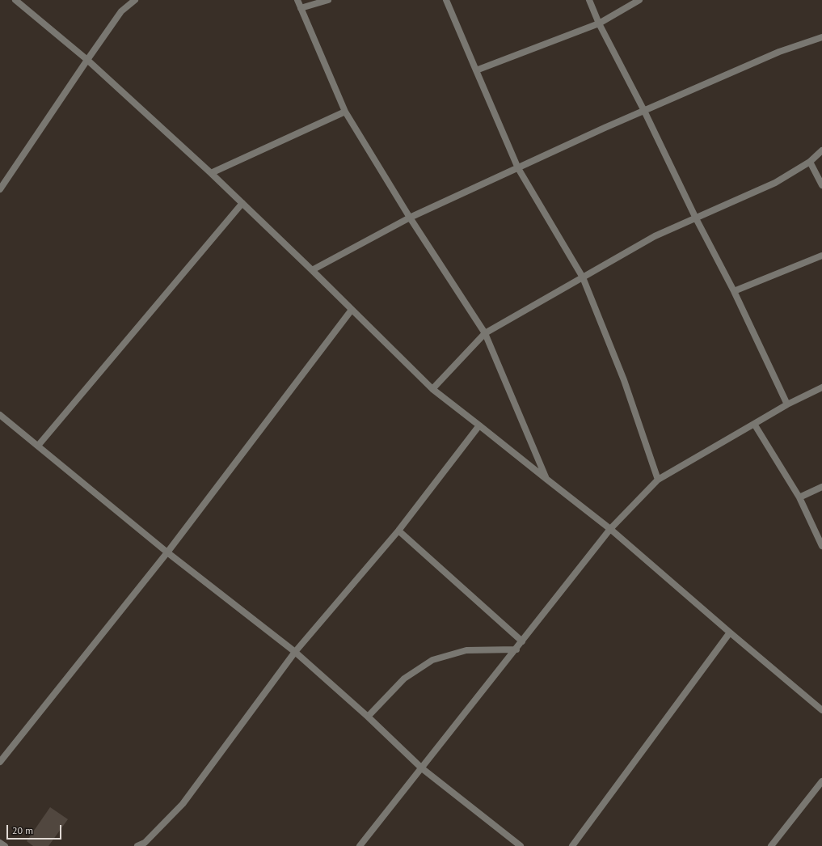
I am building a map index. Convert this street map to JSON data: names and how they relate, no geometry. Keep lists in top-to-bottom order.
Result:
{
  "scale_bar": "20 m"
}
